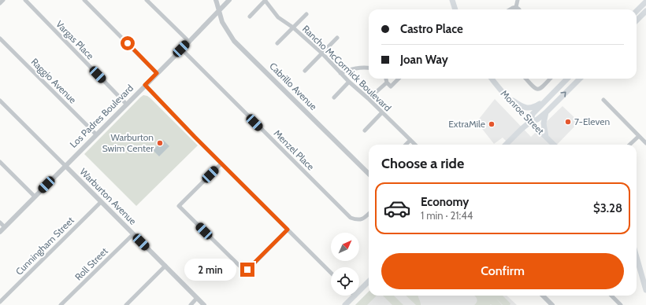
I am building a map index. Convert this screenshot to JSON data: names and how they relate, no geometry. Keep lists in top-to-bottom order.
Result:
{
  "streets": {
    "main road": ["Monroe Street"],
    "street": [
      "Vargas Place",
      "Rancho McCormick Boulevard",
      "Raggio Avenue",
      "Cabrillo Avenue",
      "Los Padres Boulevard",
      "Menzel Place",
      "Warburton Avenue",
      "Cunningham Street",
      "Roll Street"
    ]
  },
  "crossings": [
    ["Vargas Place", "Los Padres Boulevard"],
    ["Raggio Avenue", "Los Padres Boulevard"],
    ["Cabrillo Avenue", "Los Padres Boulevard"],
    ["Los Padres Boulevard", "Menzel Place"],
    ["Los Padres Boulevard", "Warburton Avenue"],
    ["Warburton Avenue", "Cunningham Street"],
    ["Warburton Avenue", "Roll Street"]
  ],
  "places": ["7-Eleven", "ExtraMile", "Warburton Swim Center"],
  "north": "top right",
  "page": {
    "banner": ["Castro Place", "Joan Way"],
    "heading": "Choose a ride",
    "list": [
      {
        "name": "Economy",
        "note": "1 min · 21:44",
        "value": "$3.28"
      }
    ],
    "buttons": "Confirm",
    "bubble": "2 min"
  }
}
